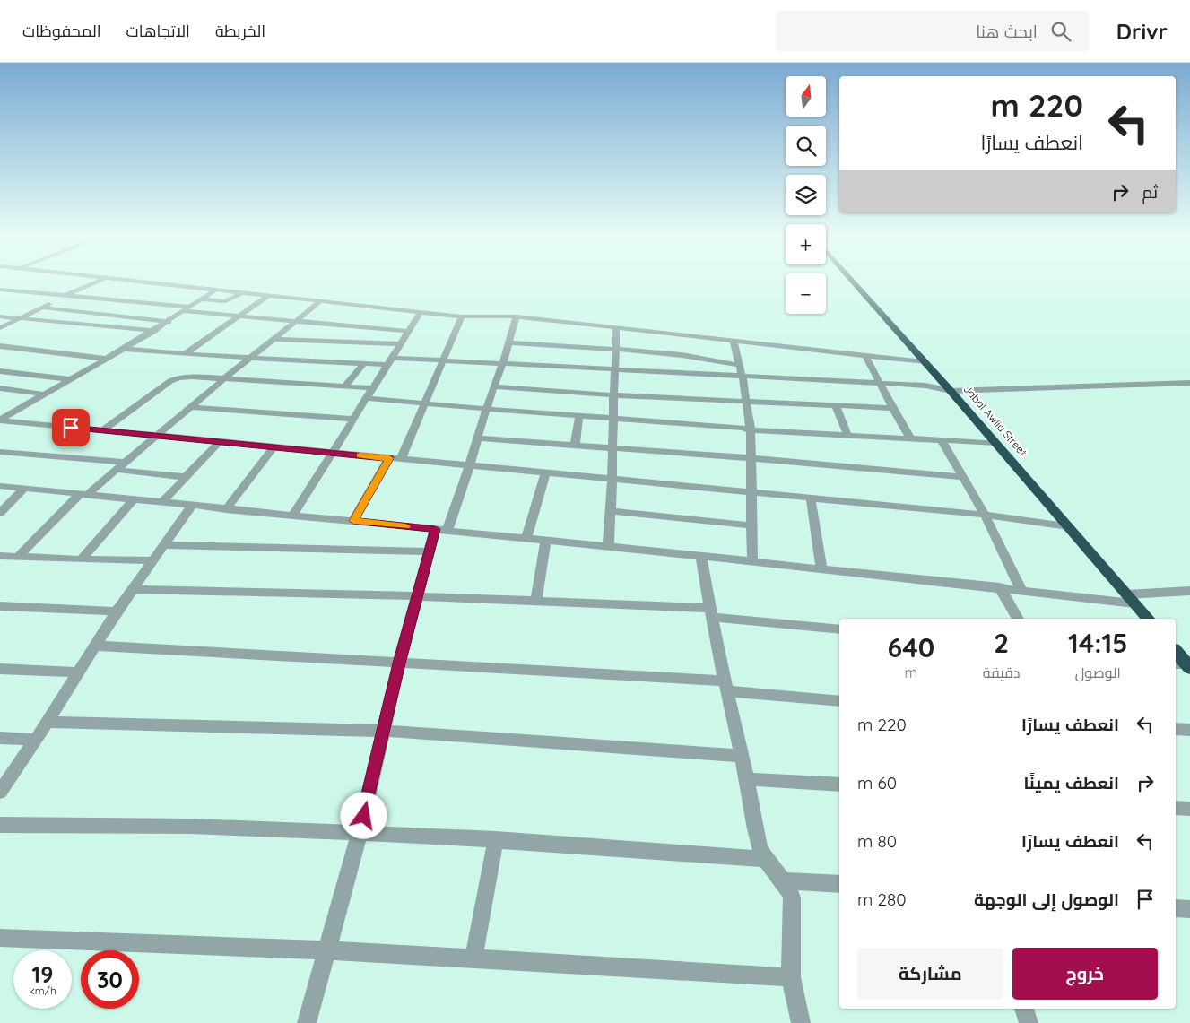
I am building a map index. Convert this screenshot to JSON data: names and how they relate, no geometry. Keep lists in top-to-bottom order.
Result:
{
  "streets": {
    "highway": ["Jabal Awlia Street"]
  },
  "north": "top",
  "page": {
    "header": "Drivr",
    "search": "ابحث هنا",
    "nav": ["الخريطة", "الاتجاهات", "المحفوظات"],
    "map_buttons": ["+", "−"],
    "turn": ["220 m", "انعطف يسارًا"],
    "then": "ثم",
    "eta": [
      "14:15",
      "الوصول",
      "2",
      "دقيقة",
      "640",
      "m"
    ],
    "list": [
      {
        "name": "انعطف يسارًا",
        "value": "220 m"
      },
      {
        "name": "انعطف يمينًا",
        "value": "60 m"
      },
      {
        "name": "انعطف يسارًا",
        "value": "80 m"
      },
      {
        "name": "الوصول إلى الوجهة",
        "value": "280 m"
      }
    ],
    "buttons": ["خروج", "مشاركة"],
    "speed": "19 km/h",
    "limit": "30"
  }
}
